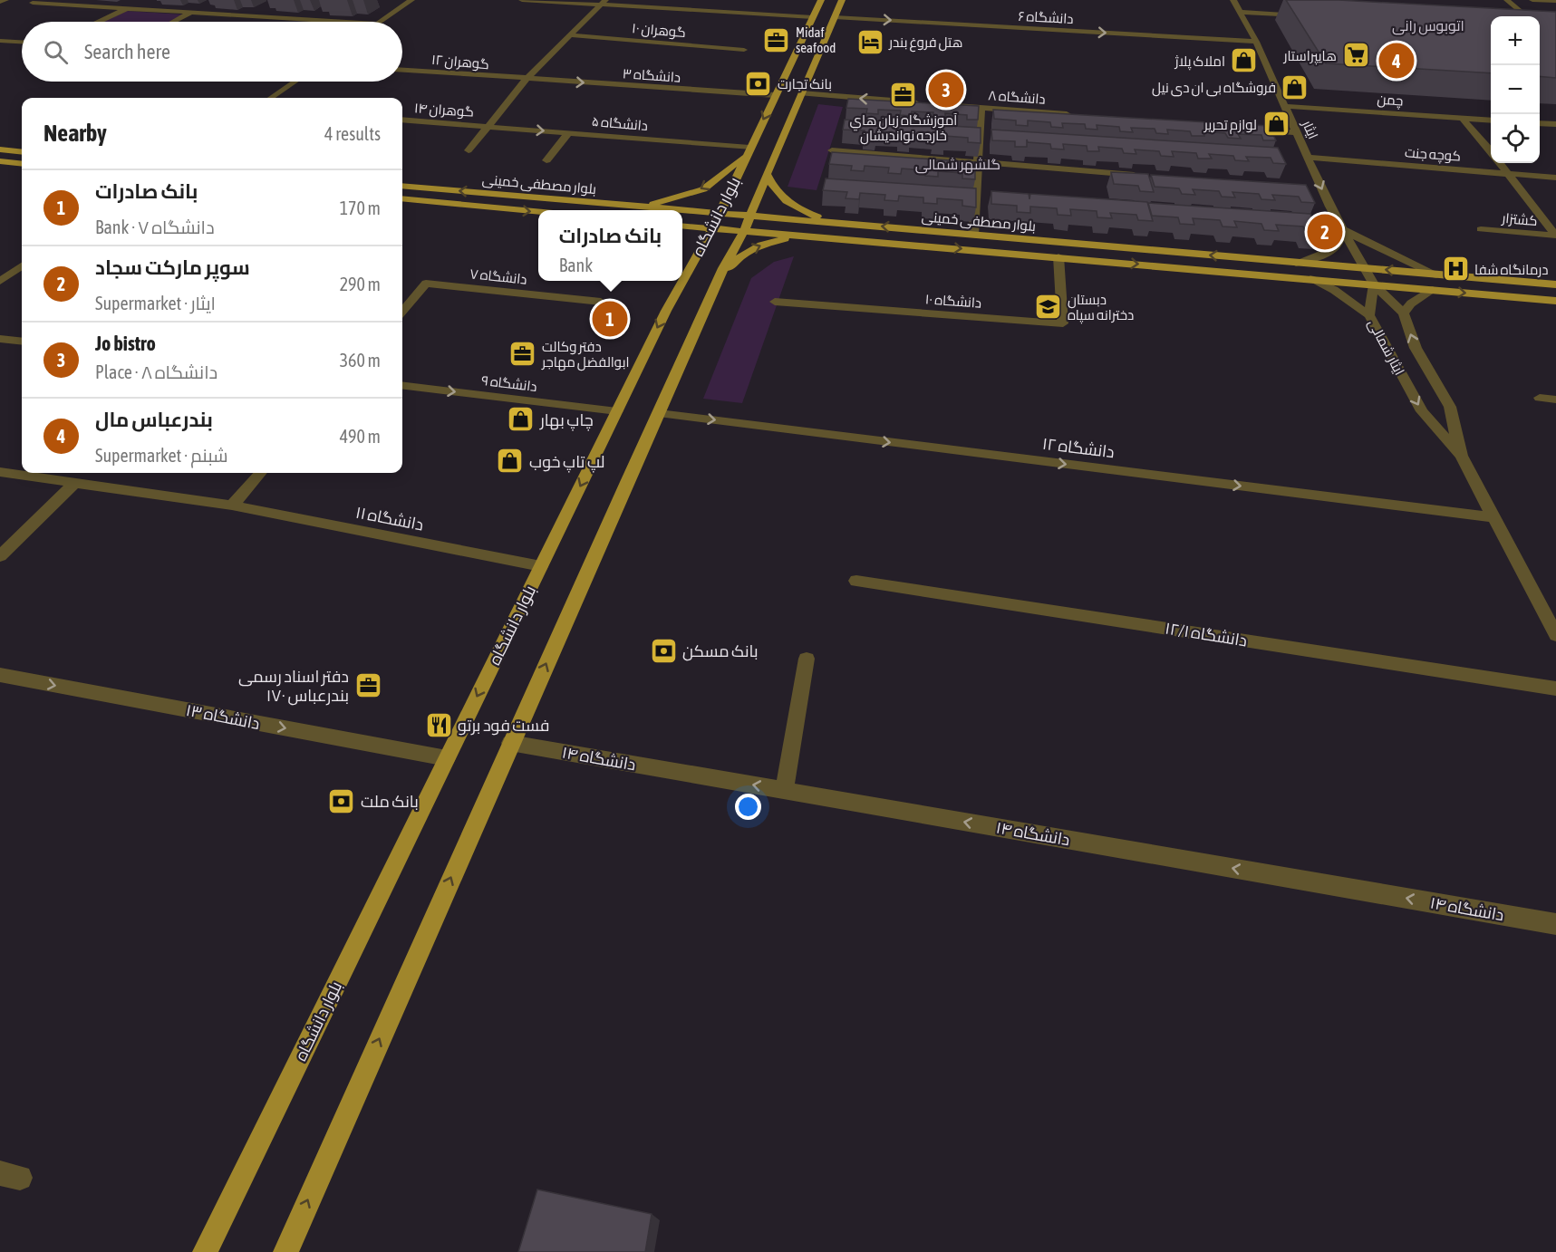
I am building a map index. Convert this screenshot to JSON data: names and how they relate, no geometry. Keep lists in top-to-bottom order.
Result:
{
  "streets": {
    "main road": ["بلوار مصطفی خمینی", "بلوار دانشگاه"],
    "street": [
      "دانشگاه ۶",
      "گوهران ۱۰",
      "گوهران ۱۲",
      "دانشگاه ۳",
      "دانشگاه ۸",
      "چمن",
      "گوهران ۱۴",
      "دانشگاه ۵",
      "ایثار",
      "کوچه جنت",
      "کشتزار",
      "دانشگاه ۷",
      "دانشگاه ۱۰",
      "ایثار شمالی",
      "دانشگاه ۹",
      "دانشگاه ۱۲",
      "دانشگاه ۱۱",
      "دانشگاه ۱۲/۱",
      "دانشگاه ۱۳",
      "دانشگاه ۱۴"
    ]
  },
  "crossings": [
    ["دانشگاه ۶", "ایثار"],
    ["دانشگاه ۶", "بلوار دانشگاه"],
    ["گوهران ۱۲", "دانشگاه ۳"],
    ["دانشگاه ۳", "بلوار دانشگاه"],
    ["چمن", "ایثار"],
    ["گوهران ۱۴", "دانشگاه ۵"],
    ["دانشگاه ۵", "بلوار دانشگاه"],
    ["ایثار", "کوچه جنت"],
    ["ایثار", "بلوار مصطفی خمینی"],
    ["ایثار", "ایثار شمالی"],
    ["بلوار مصطفی خمینی", "بلوار دانشگاه"],
    ["بلوار مصطفی خمینی", "دانشگاه ۱۰"],
    ["بلوار مصطفی خمینی", "ایثار شمالی"],
    ["بلوار دانشگاه", "دانشگاه ۹"],
    ["بلوار دانشگاه", "دانشگاه ۱۲"],
    ["بلوار دانشگاه", "دانشگاه ۱۱"],
    ["بلوار دانشگاه", "دانشگاه ۱۳"],
    ["بلوار دانشگاه", "دانشگاه ۱۴"],
    ["ایثار شمالی", "دانشگاه ۱۲"]
  ],
  "one_way": [
    "دانشگاه ۹",
    "دانشگاه ۱۲",
    "دانشگاه ۱۳",
    "دانشگاه ۱۴"
  ],
  "districts": ["اتوبوس رانی", "گلشهر شمالی"],
  "places": {
    "office": [
      "Midaf seafood",
      "آموزشگاه زبان هاي خارجه نوانديشان",
      "دفتر وکالت ابوالفضل مهاجر",
      "دفتر اسناد رسمی ۱۷۰ بندرعباس"
    ],
    "hotel": ["هتل فروغ بندر"],
    "supermarket": ["هایپراستار"],
    "shop": [
      "املاک پلاژ",
      "فروشگاه بی ان دی نیل",
      "لوازم تحریر",
      "چاپ بهار",
      "لپ تاپ خوب"
    ],
    "bank": ["بانک تجارت", "بانک مسکن", "بانک ملت"],
    "hospital": ["درمانگاه شفا"],
    "school or university": ["دبستان دخترانه سپاه"],
    "restaurant": ["فست فود برتو"]
  },
  "page": {
    "map_buttons": ["+", "−"],
    "search": "Search here",
    "pins": [
      "4",
      "3",
      "2",
      "1"
    ],
    "heading": ["Nearby", "4 results"],
    "list": [
      {
        "mark": "1",
        "name": "بانک صادرات",
        "note": "Bank · دانشگاه ۷",
        "value": "170 m"
      },
      {
        "mark": "2",
        "name": "سوپر مارکت سجاد",
        "note": "Supermarket · ایثار",
        "value": "290 m"
      },
      {
        "mark": "3",
        "name": "Jo bistro",
        "note": "Place · دانشگاه ۸",
        "value": "360 m"
      },
      {
        "mark": "4",
        "name": "بندرعباس مال",
        "note": "Supermarket · شبنم",
        "value": "490 m"
      }
    ],
    "popup": ["بانک صادرات", "Bank"]
  }
}
